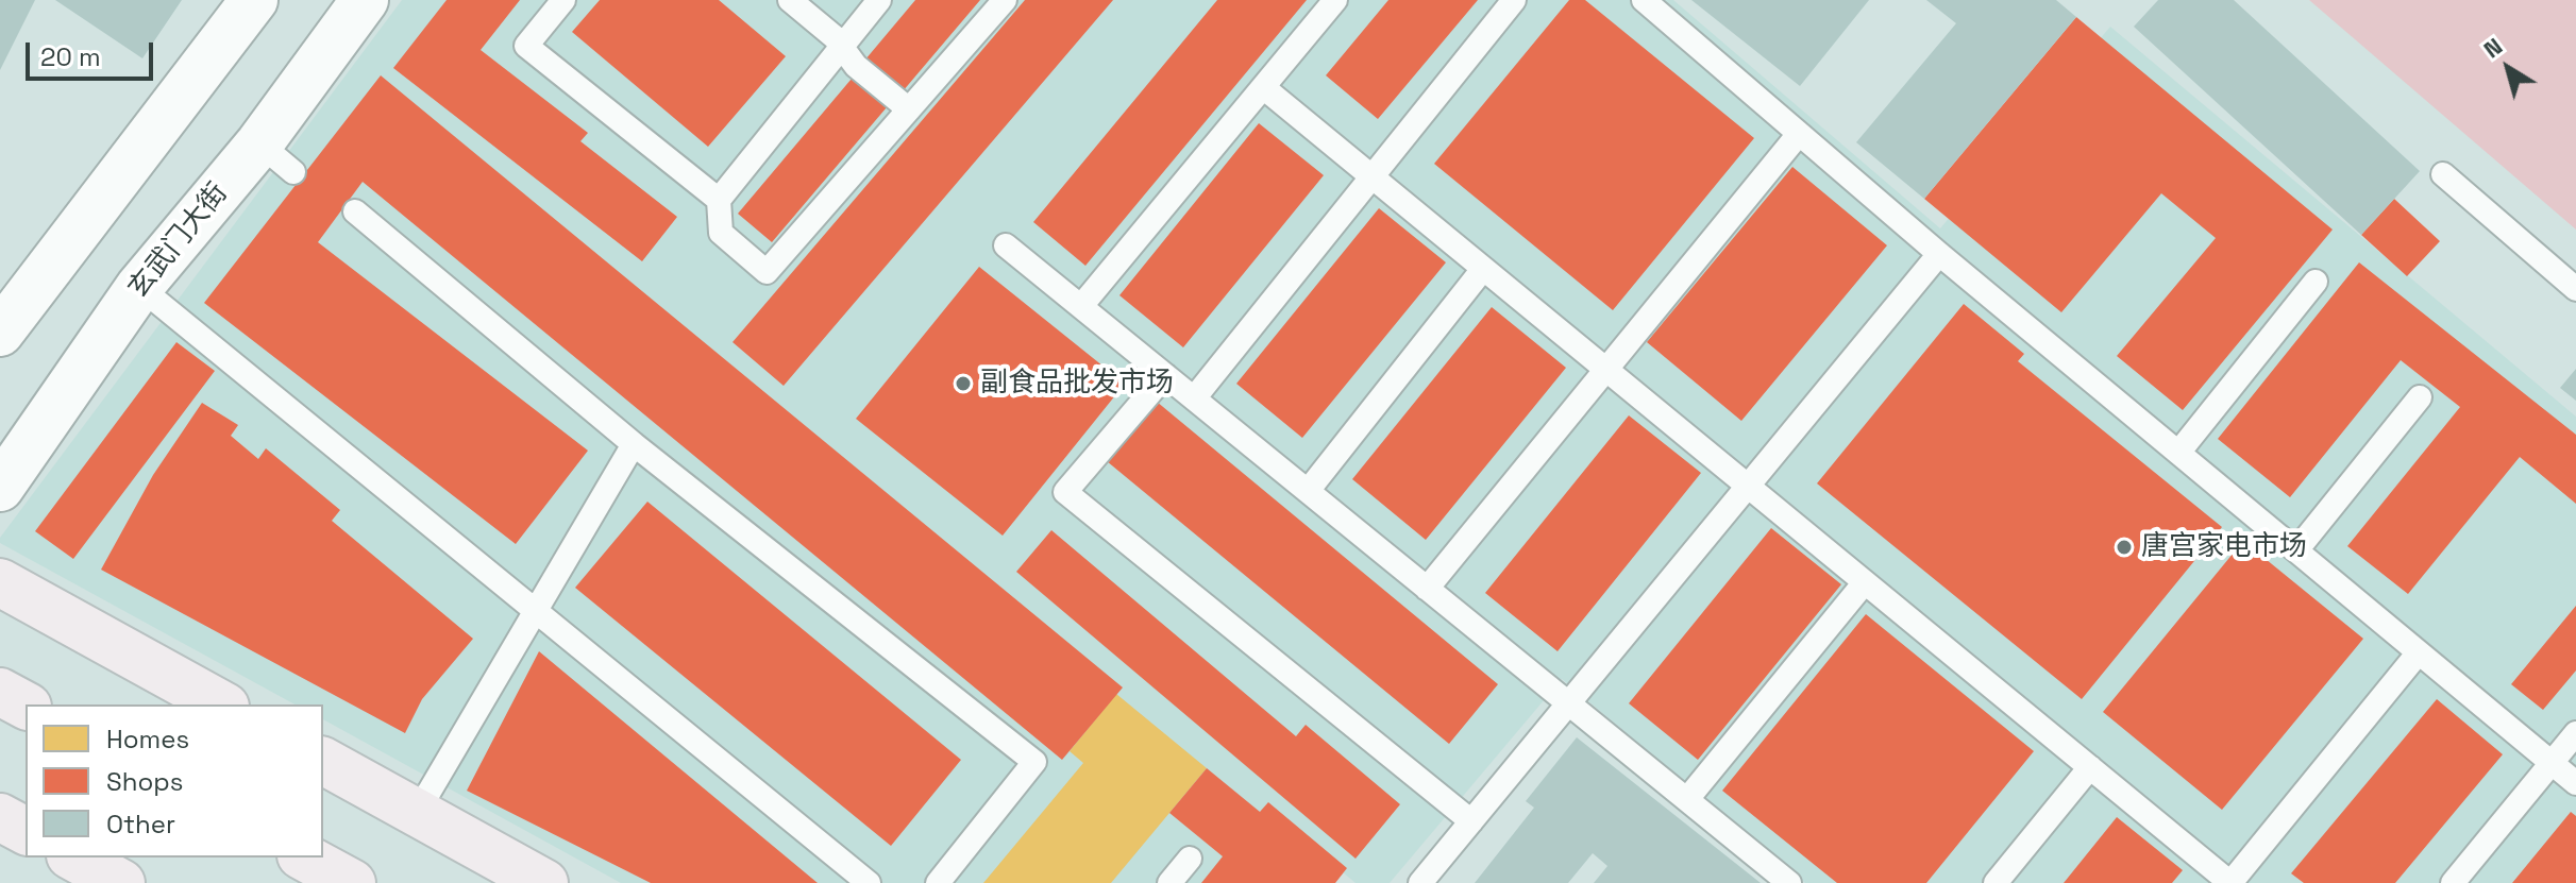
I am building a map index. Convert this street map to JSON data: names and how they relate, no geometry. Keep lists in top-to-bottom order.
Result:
{
  "streets": {
    "main road": ["玄武门大街"]
  },
  "places": ["副食品批发市场", "唐宫家电市场"],
  "legend": ["Homes", "Shops", "Other"],
  "scale_bar": "20 m",
  "north": "top left"
}
